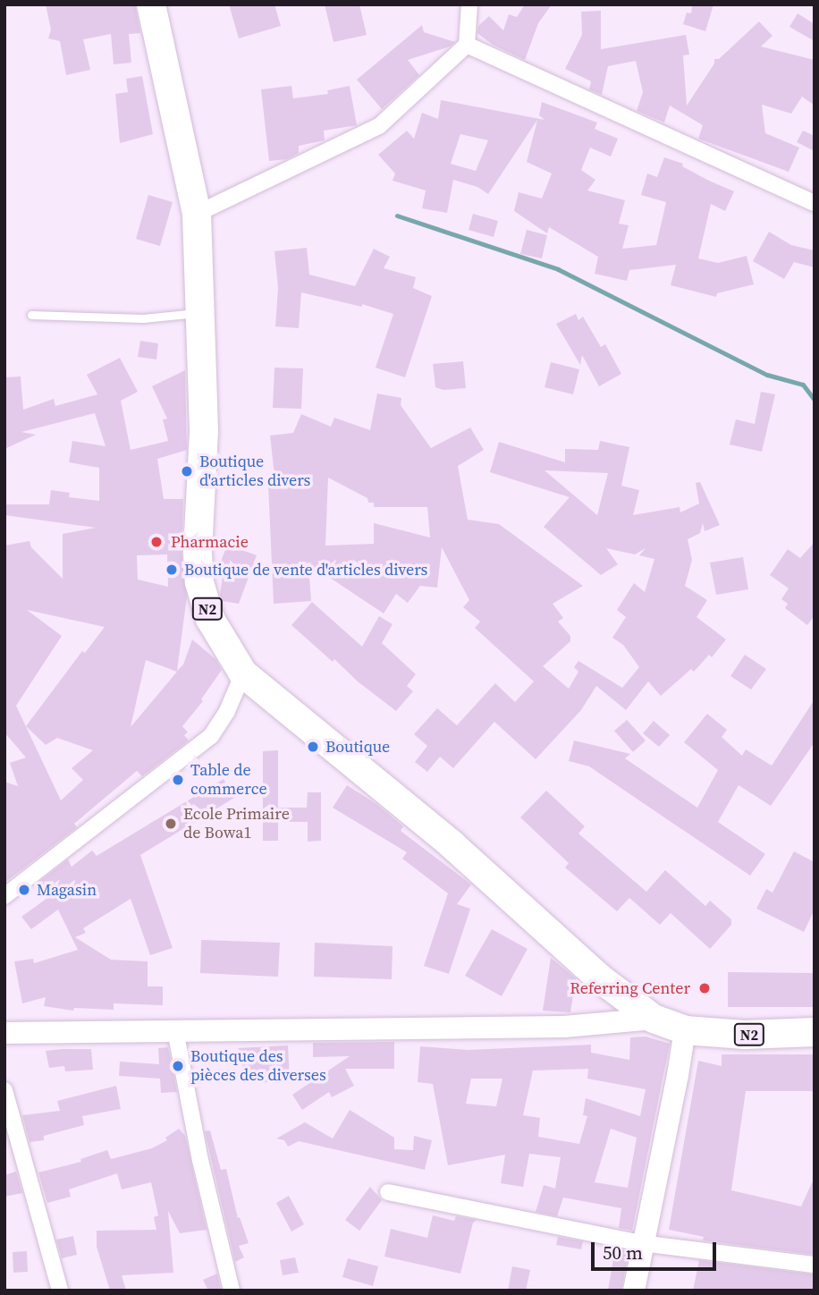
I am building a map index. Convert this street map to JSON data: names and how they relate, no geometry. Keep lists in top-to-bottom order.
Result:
{
  "streets": {
    "highway": ["N2"]
  },
  "places": [
    "Boutique d'articles divers",
    "Pharmacie",
    "Boutique de vente d'articles divers",
    "Boutique",
    "Table de commerce",
    "Ecole Primaire de Bowa1",
    "Magasin",
    "Referring Center",
    "Boutique des pièces des diverses"
  ],
  "scale_bar": "50 m"
}
